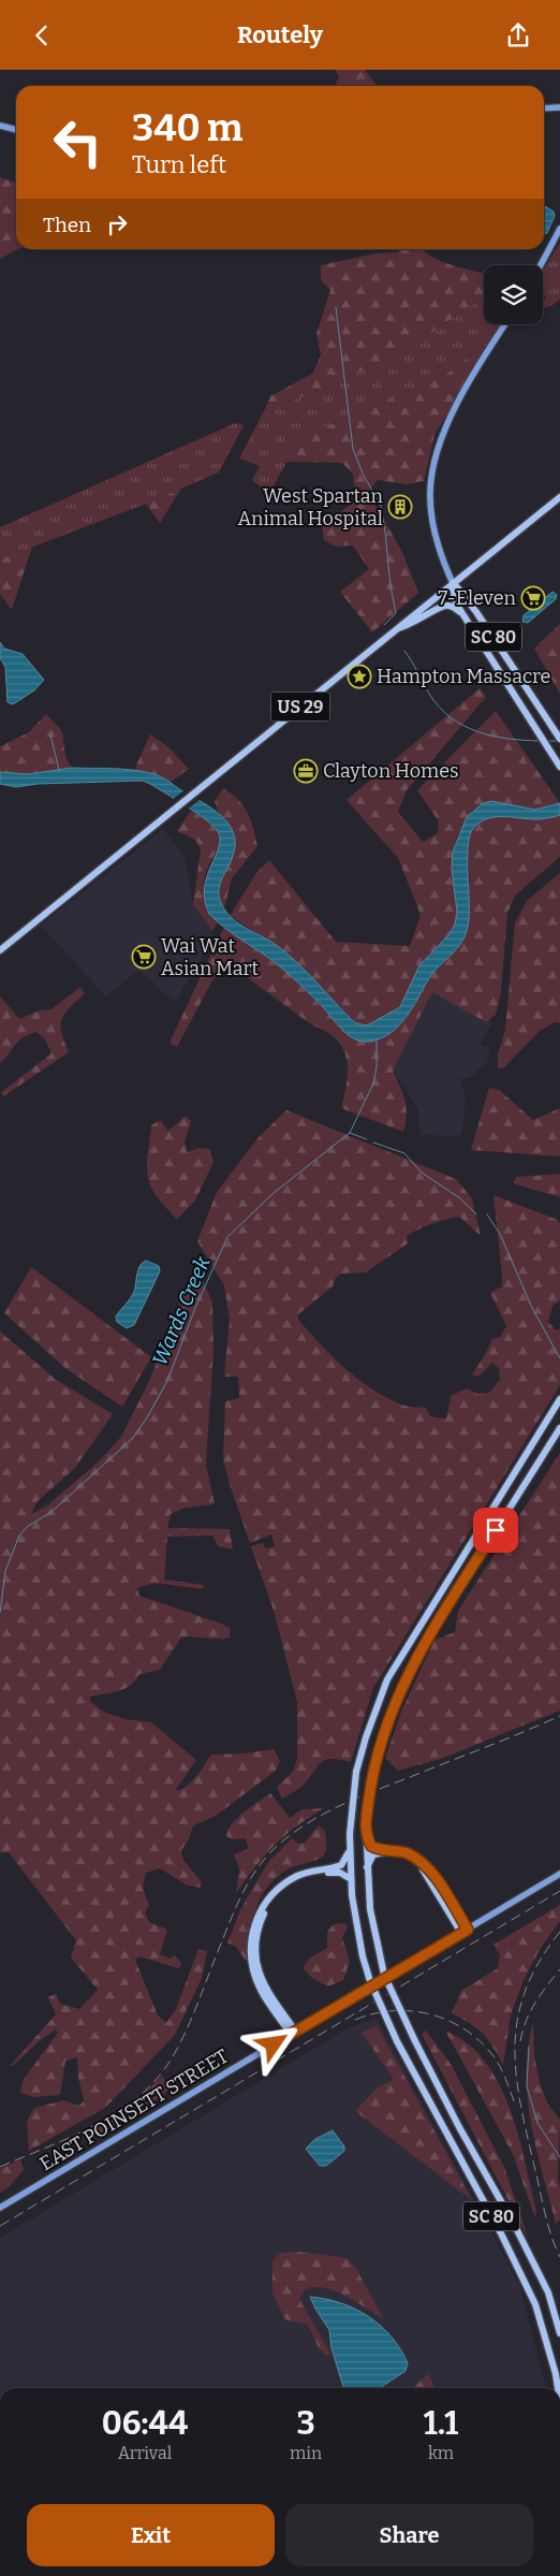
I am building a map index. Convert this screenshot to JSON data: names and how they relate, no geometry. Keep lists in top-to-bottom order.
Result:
{
  "streets": {
    "main road": ["SC 80", "US 29", "EAST POINSETT STREET"]
  },
  "crossings": [
    ["SC 80", "US 29"]
  ],
  "water": ["Wards Creek"],
  "places": {
    "building": ["West Spartan Animal Hospital"],
    "supermarket": ["7-Eleven", "Wai Wat Asian Mart"],
    "place": ["Hampton Massacre"],
    "office": ["Clayton Homes"]
  },
  "page": {
    "header": "Routely",
    "turn": ["340 m", "Turn left"],
    "then": "Then",
    "eta": [
      "06:44",
      "Arrival",
      "3",
      "min",
      "1.1",
      "km"
    ],
    "buttons": ["Exit", "Share"]
  }
}
